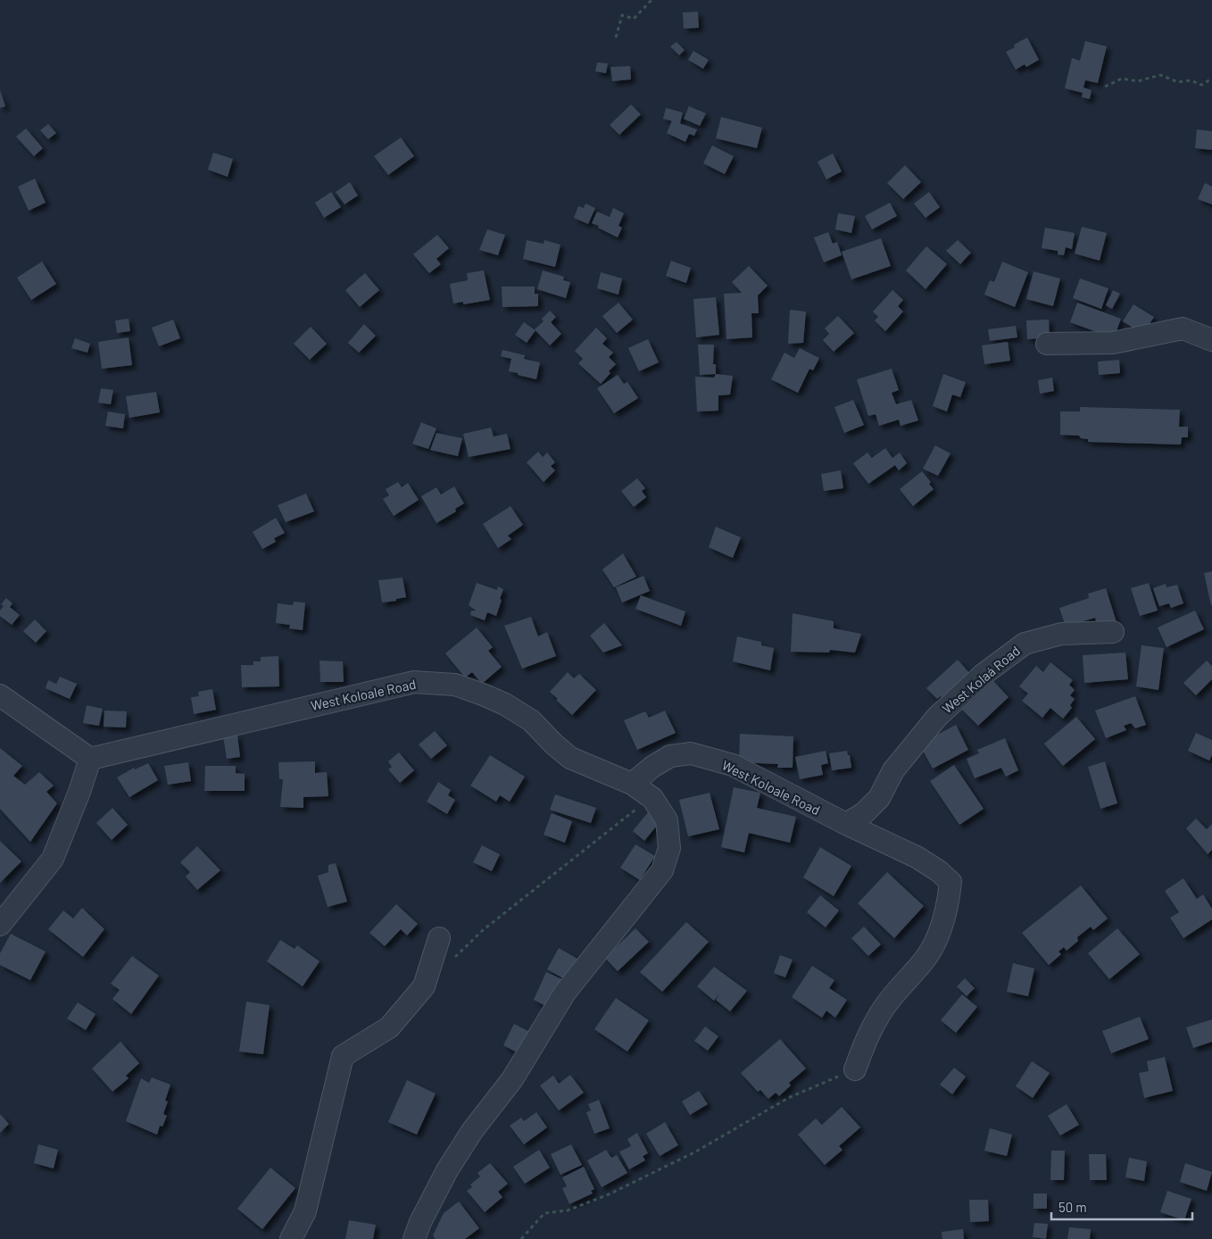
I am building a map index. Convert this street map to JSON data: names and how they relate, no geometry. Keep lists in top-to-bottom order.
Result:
{
  "streets": {
    "street": ["West Kolaá Road", "West Koloale Road"]
  },
  "crossings": [
    ["West Kolaá Road", "West Koloale Road"]
  ],
  "scale_bar": "50 m"
}
